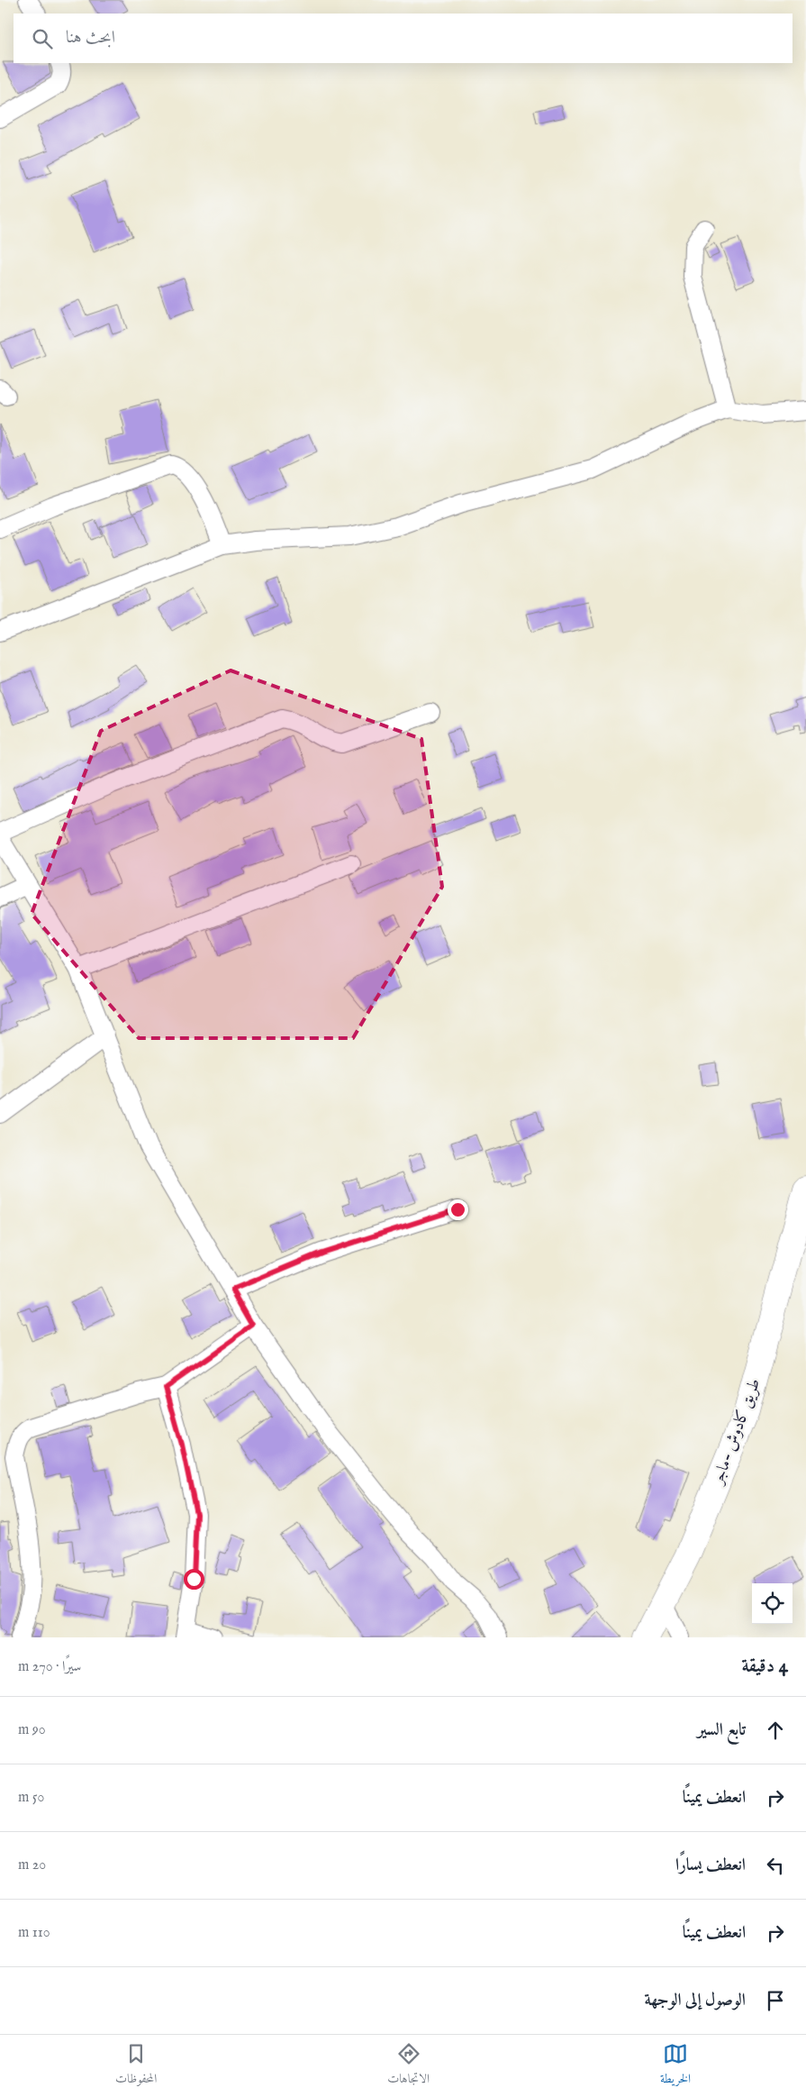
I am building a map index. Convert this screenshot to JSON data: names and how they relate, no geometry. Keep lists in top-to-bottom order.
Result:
{
  "streets": {
    "highway": ["طريق كادوش -ماجر"]
  },
  "page": {
    "search": "ابحث هنا",
    "heading": ["4 دقيقة", "سيرًا · 270 m"],
    "list": [
      ["تابع السير", "90 m"],
      ["انعطف يمينًا", "50 m"],
      ["انعطف يسارًا", "20 m"],
      ["انعطف يمينًا", "110 m"],
      "الوصول إلى الوجهة"
    ],
    "nav": ["الخريطة", "الاتجاهات", "المحفوظات"]
  }
}
